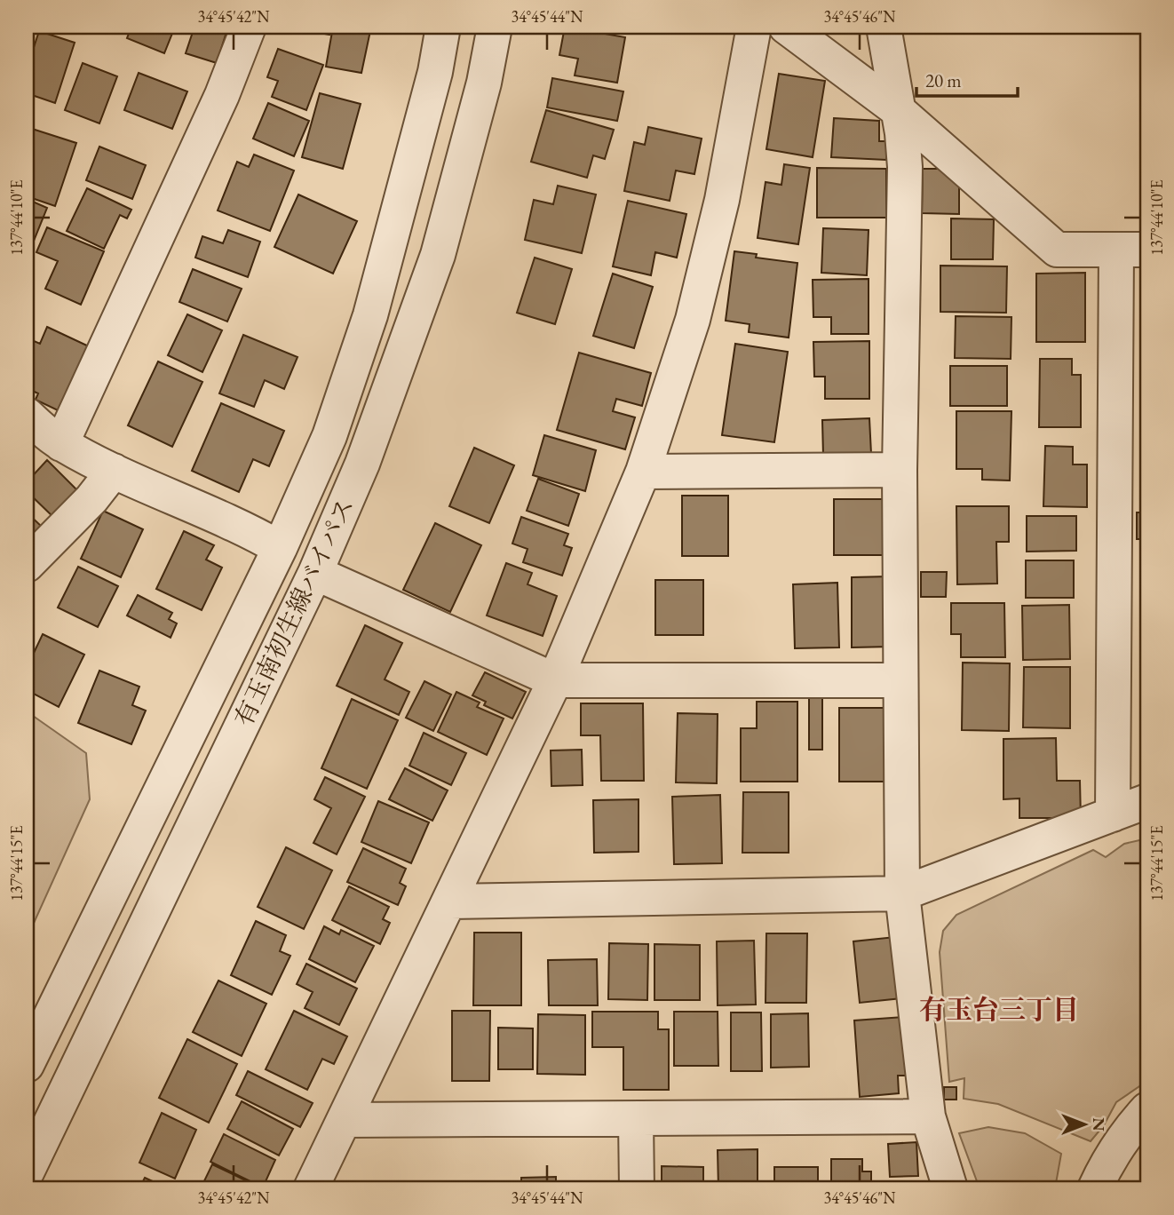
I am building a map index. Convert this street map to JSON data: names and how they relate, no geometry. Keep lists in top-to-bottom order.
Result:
{
  "streets": {
    "street": ["有玉南初生線バイパス"]
  },
  "districts": ["有玉台三丁目"],
  "scale_bar": "20 m",
  "north": "right",
  "coordinates": [
    "34°45'42\"N",
    "34°45'44\"N",
    "34°45'46\"N",
    "137°44'10\"E",
    "137°44'15\"E"
  ]
}
